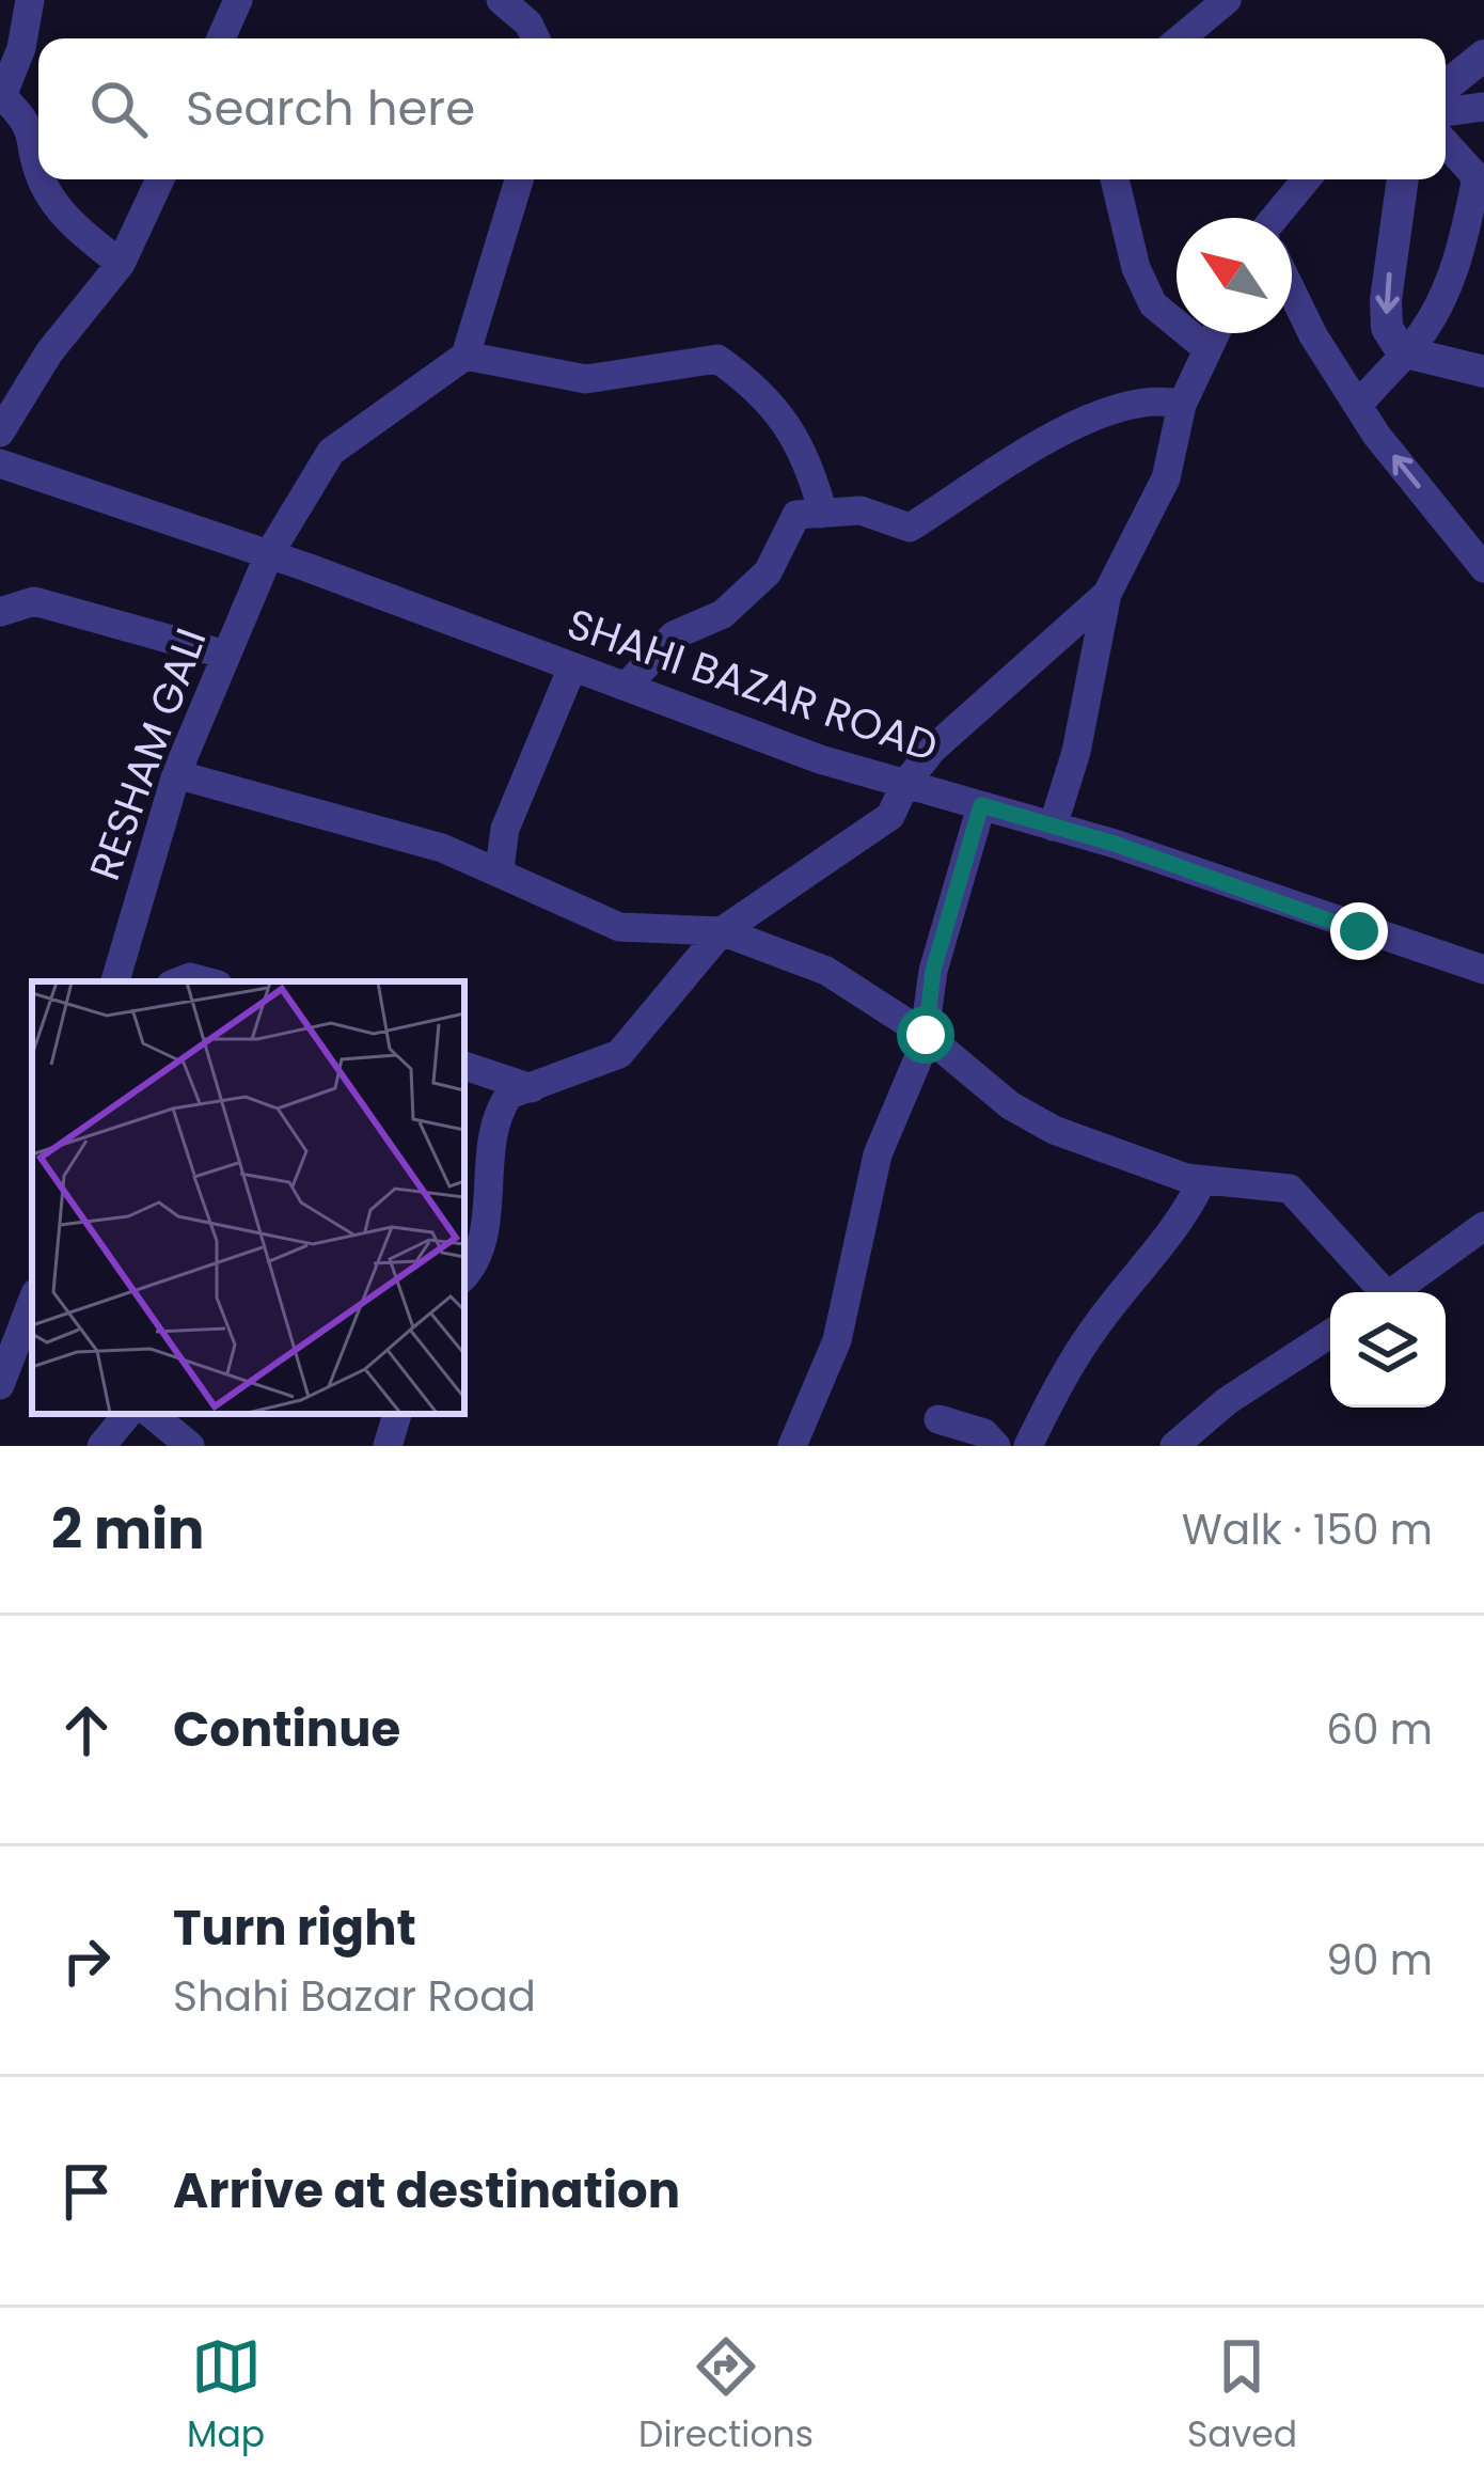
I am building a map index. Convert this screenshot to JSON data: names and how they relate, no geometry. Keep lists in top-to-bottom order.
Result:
{
  "streets": {
    "street": ["SHAHI BAZAR ROAD", "RESHAM GALI"]
  },
  "crossings": [
    ["SHAHI BAZAR ROAD", "RESHAM GALI"]
  ],
  "north": "top left",
  "page": {
    "search": "Search here",
    "heading": ["2 min", "Walk · 150 m"],
    "list": [
      ["Continue", "60 m"],
      ["Turn right", "Shahi Bazar Road", "90 m"],
      "Arrive at destination"
    ],
    "nav": ["Map", "Directions", "Saved"]
  }
}
